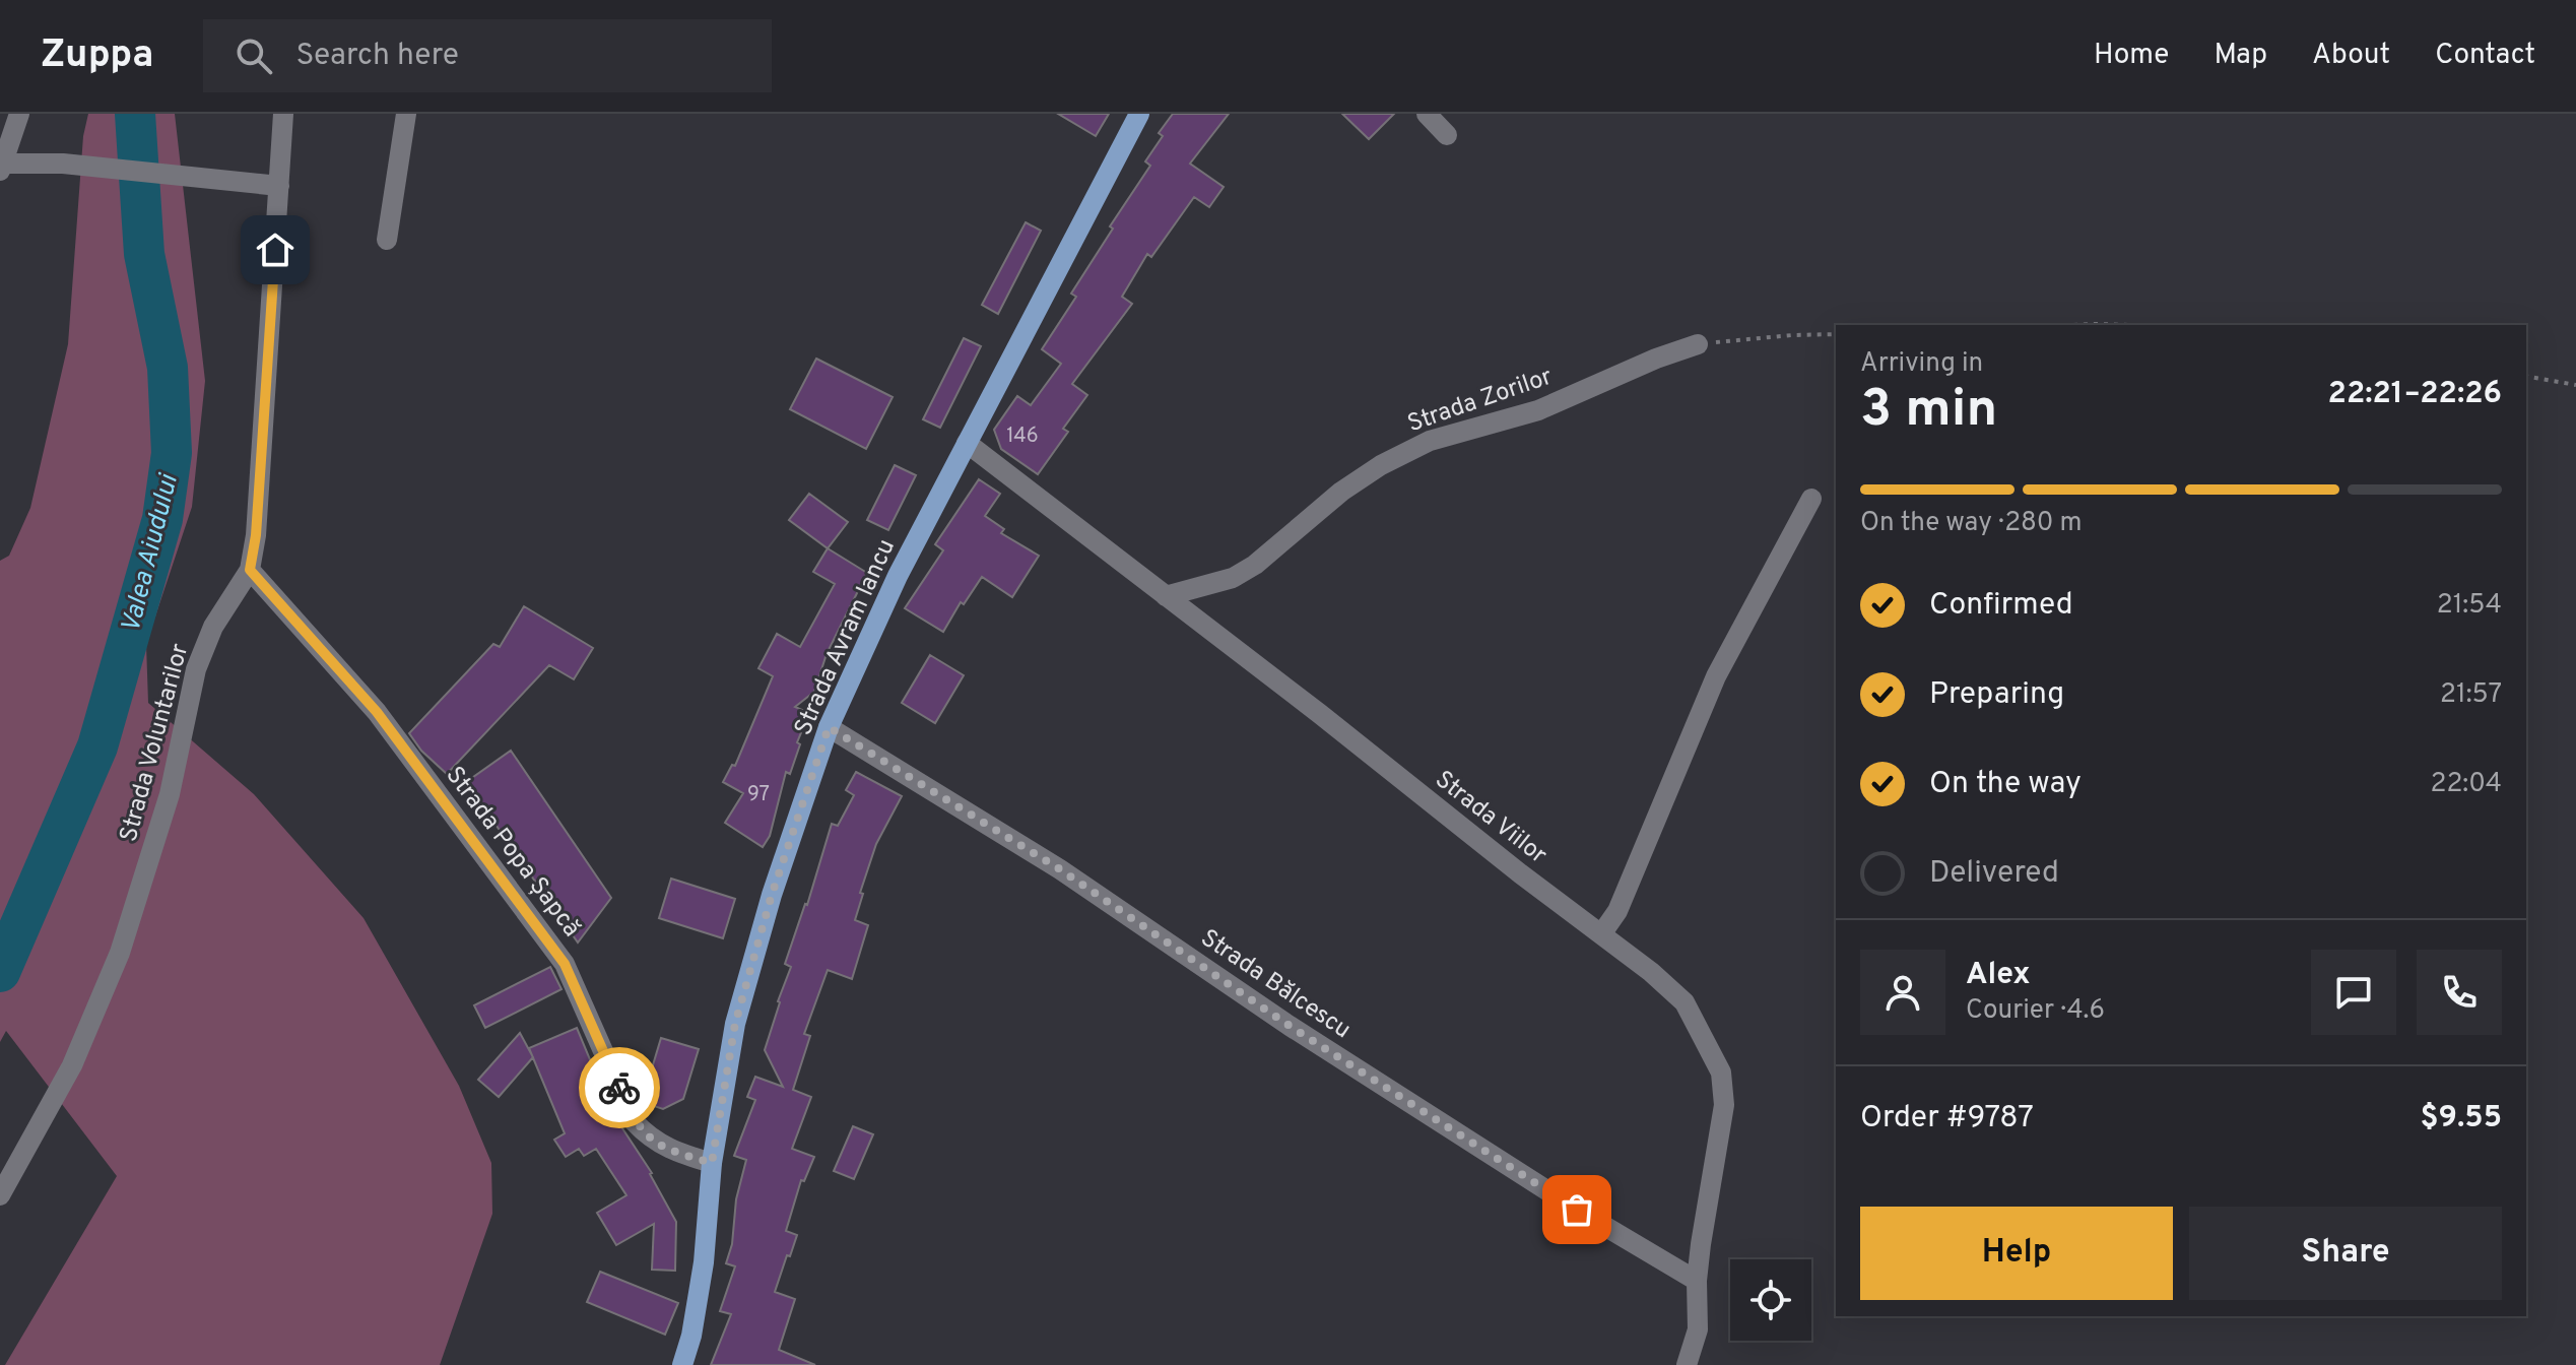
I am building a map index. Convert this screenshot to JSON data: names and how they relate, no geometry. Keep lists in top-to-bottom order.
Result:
{
  "streets": {
    "main road": ["Strada Avram Iancu"],
    "street": [
      "Strada Zorilor",
      "Strada Voluntarilor",
      "Strada Viilor",
      "Strada Popa Șapcă",
      "Strada Bălcescu"
    ]
  },
  "crossings": [
    ["Strada Zorilor", "Strada Viilor"],
    ["Strada Avram Iancu", "Strada Viilor"],
    ["Strada Avram Iancu", "Strada Popa Șapcă"],
    ["Strada Avram Iancu", "Strada Bălcescu"],
    ["Strada Voluntarilor", "Strada Popa Șapcă"],
    ["Strada Viilor", "Strada Bălcescu"]
  ],
  "water": ["Valea Aiudului"],
  "house_numbers": ["146", "97"],
  "page": {
    "header": "Zuppa",
    "search": "Search here",
    "nav": [
      "Home",
      "Map",
      "About",
      "Contact"
    ],
    "heading": ["3 min", "Arriving in", "22:21–22:26"],
    "panel": [
      "Alex",
      "Courier · 4.6",
      "Order #9787",
      "$9.55"
    ],
    "bar": "On the way · 280 m",
    "list": [
      ["Confirmed", "21:54"],
      ["Preparing", "21:57"],
      ["On the way", "22:04"],
      "Delivered"
    ],
    "buttons": ["Help", "Share"]
  }
}
